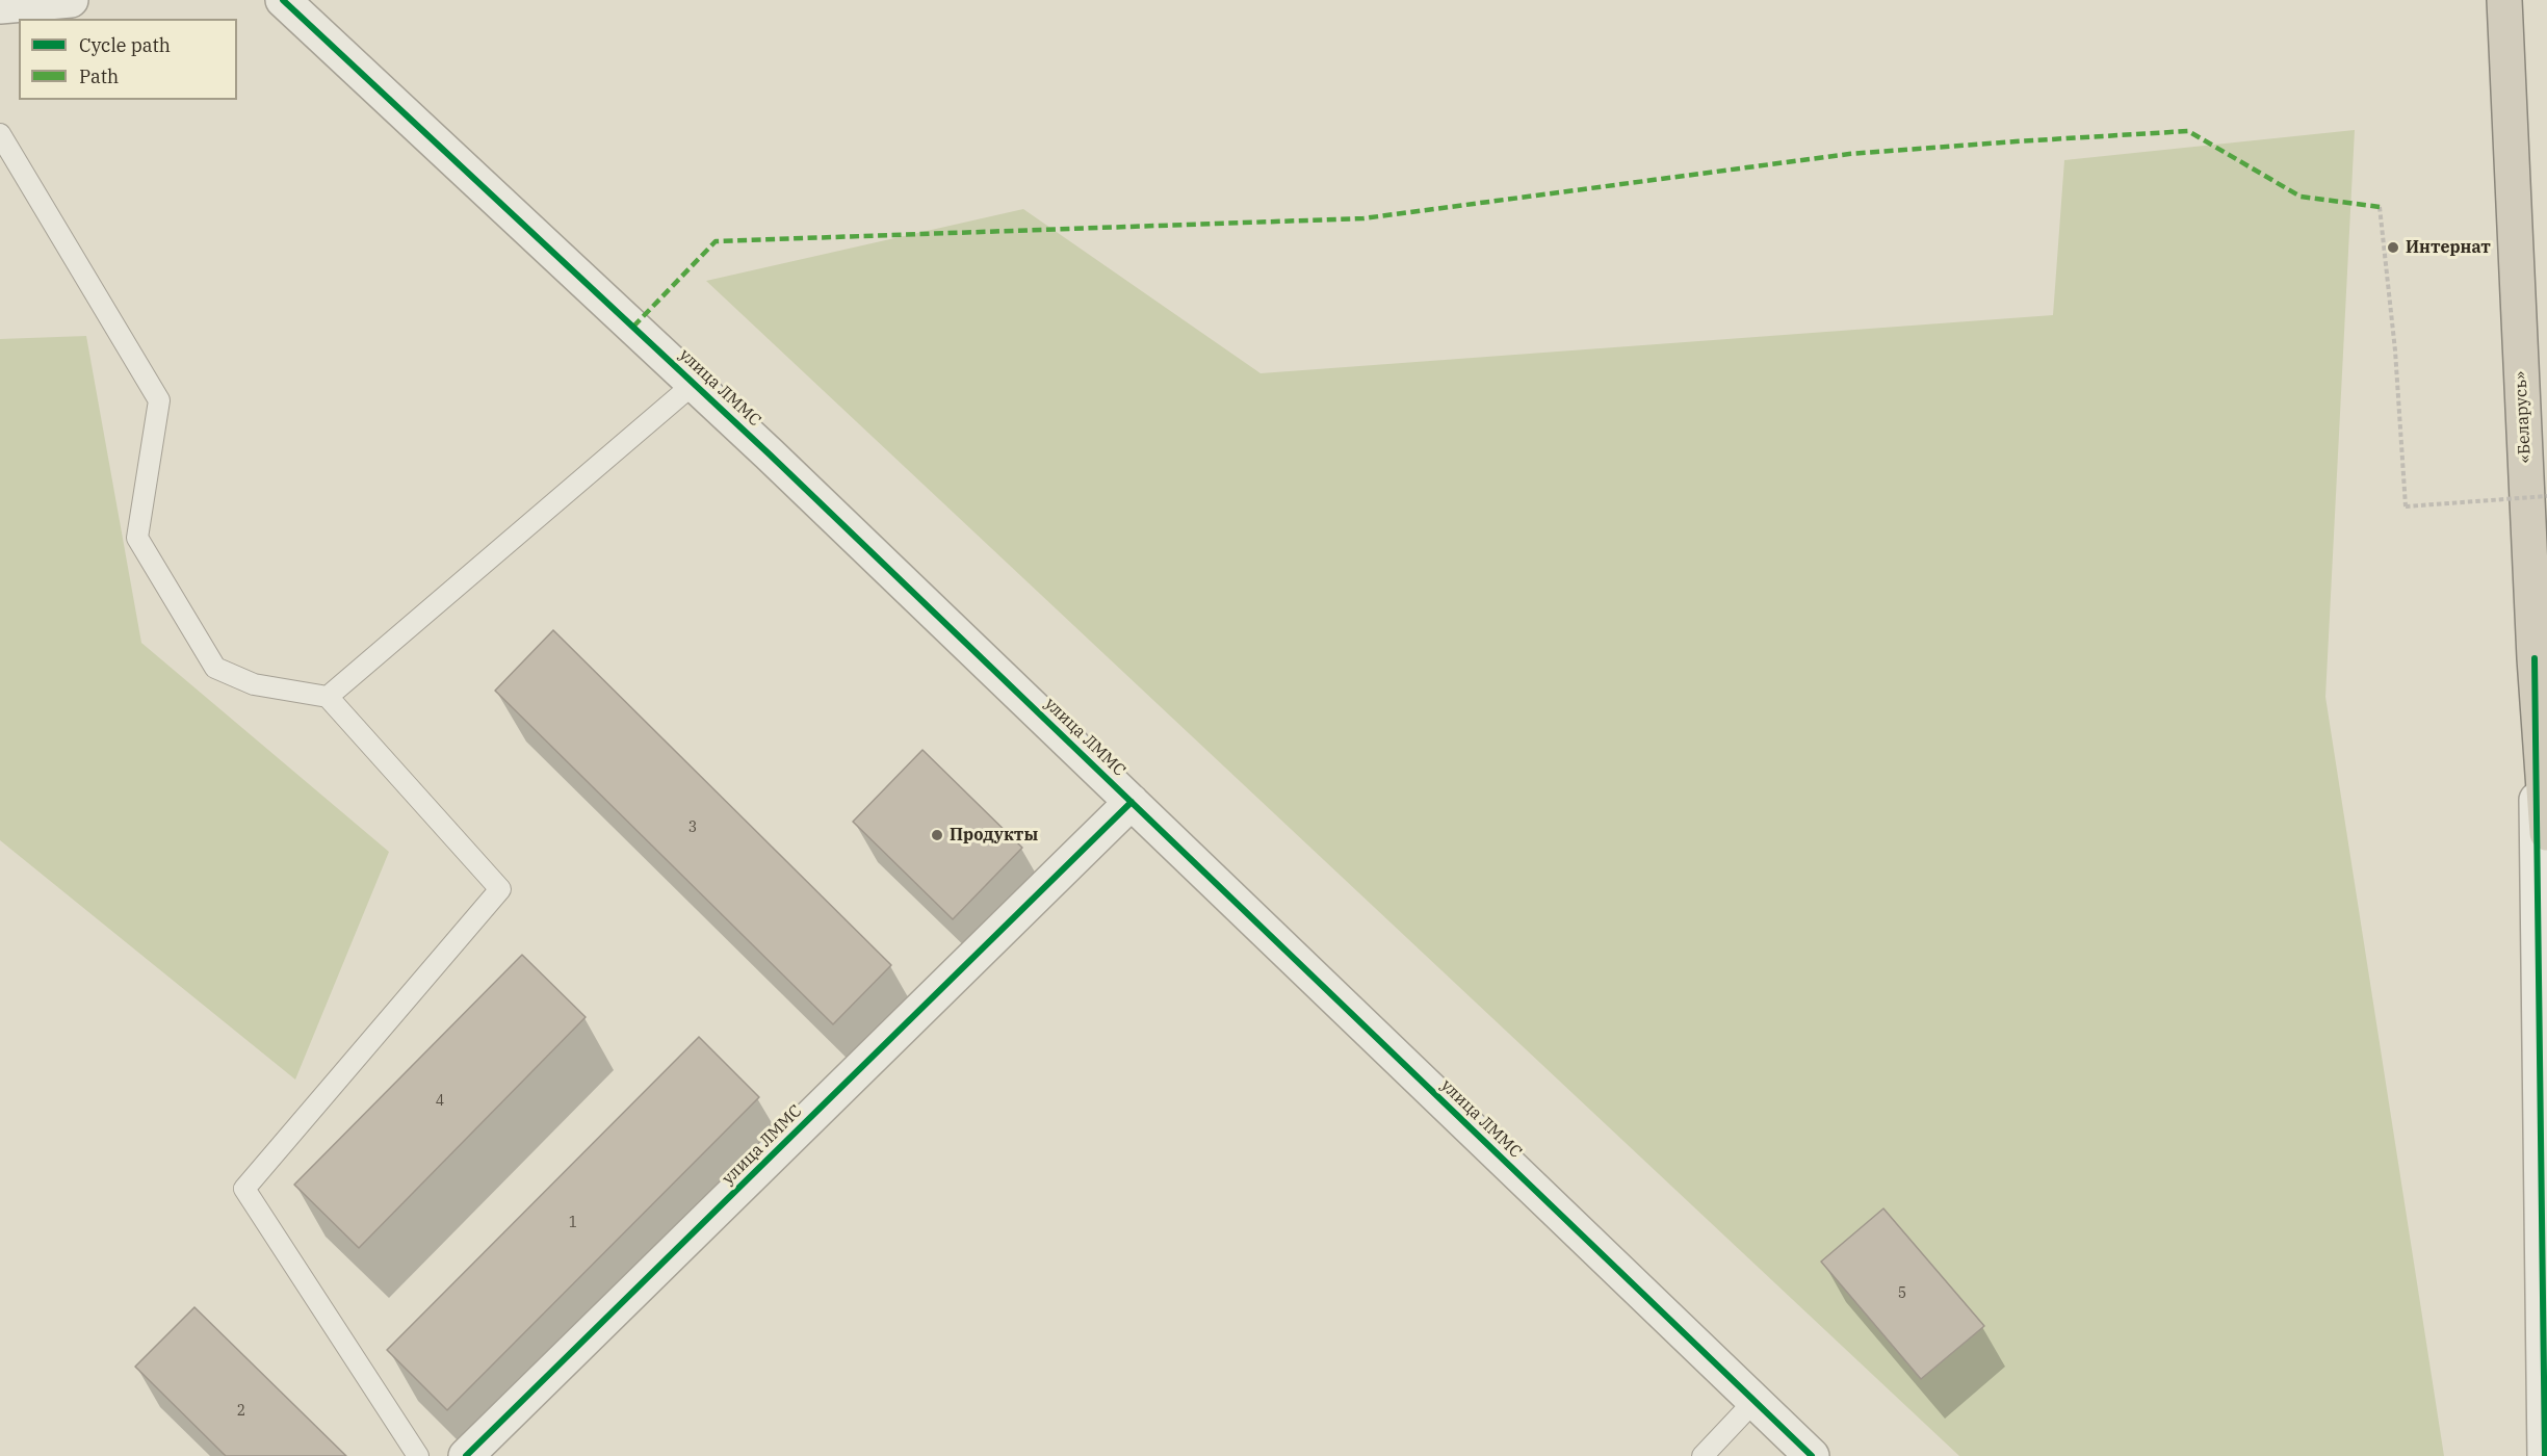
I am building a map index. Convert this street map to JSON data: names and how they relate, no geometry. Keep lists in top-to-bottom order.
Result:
{
  "streets": {
    "highway": ["«Беларусь»"],
    "street": ["улица ЛММС"]
  },
  "places": ["Интернат", "Продукты"],
  "house_numbers": [
    "3",
    "4",
    "1",
    "5",
    "2"
  ],
  "legend": ["Cycle path", "Path"]
}
